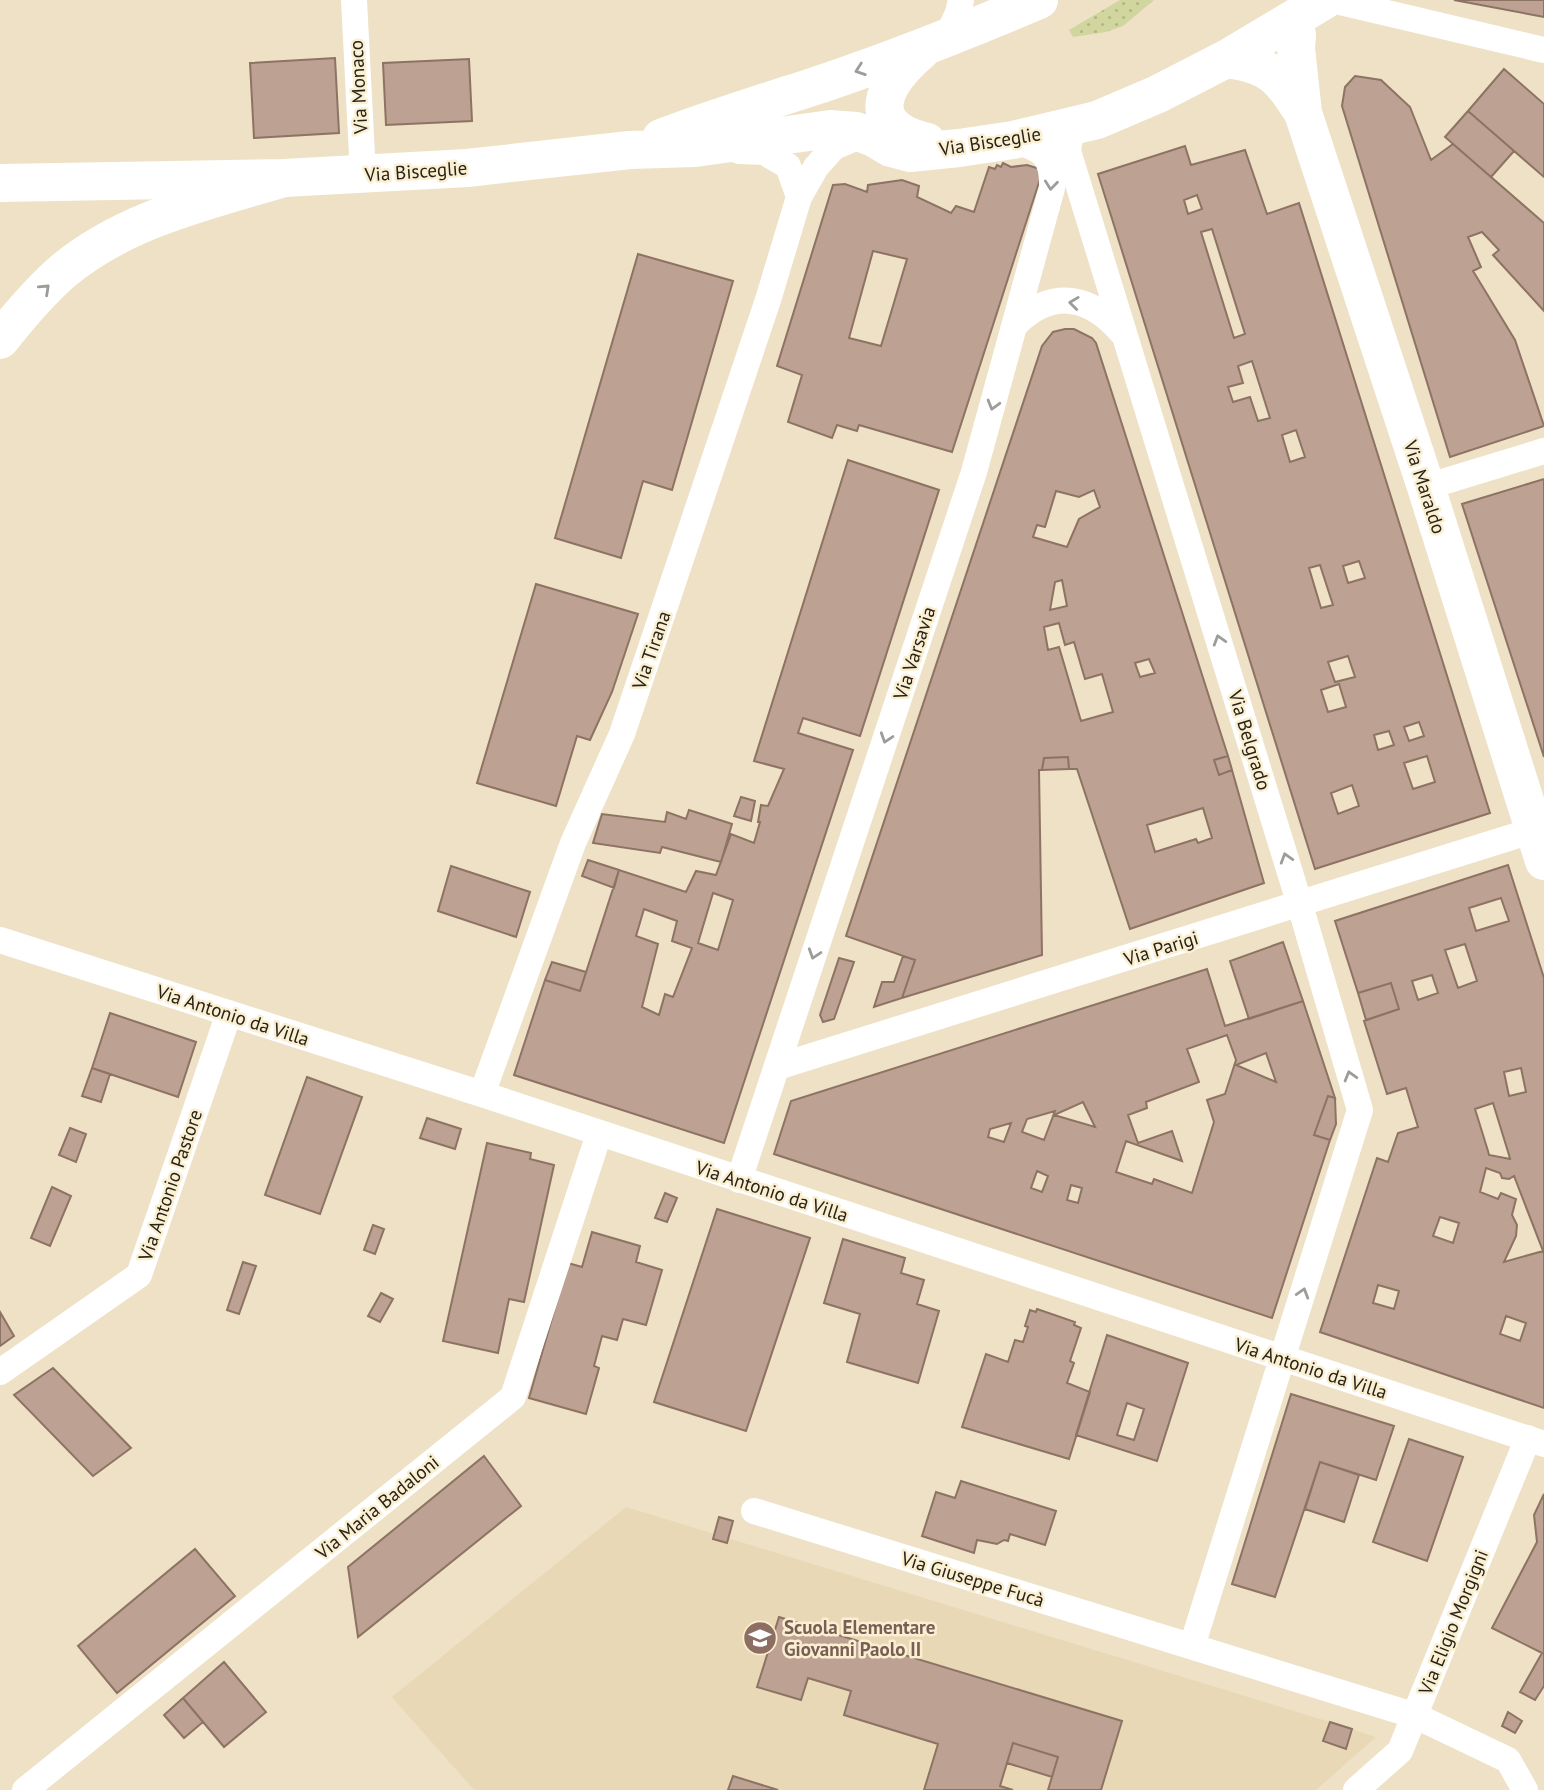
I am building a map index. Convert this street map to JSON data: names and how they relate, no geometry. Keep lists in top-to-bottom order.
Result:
{
  "streets": {
    "main road": ["Via Bisceglie", "Via Maraldo"],
    "street": [
      "Via Monaco",
      "Via Tirana",
      "Via Varsavia",
      "Via Belgrado",
      "Via Parigi",
      "Via Antonio da Villa",
      "Via Antonio Pastore",
      "Via Maria Badaloni",
      "Via Giuseppe Fucà",
      "Via Eligio Morgigni"
    ]
  },
  "crossings": [
    ["Via Monaco", "Via Bisceglie"],
    ["Via Bisceglie", "Via Maraldo"],
    ["Via Bisceglie", "Via Tirana"],
    ["Via Bisceglie", "Via Varsavia"],
    ["Via Bisceglie", "Via Belgrado"],
    ["Via Maraldo", "Via Parigi"],
    ["Via Tirana", "Via Antonio da Villa"],
    ["Via Varsavia", "Via Parigi"],
    ["Via Varsavia", "Via Antonio da Villa"],
    ["Via Belgrado", "Via Parigi"],
    ["Via Belgrado", "Via Antonio da Villa"],
    ["Via Antonio da Villa", "Via Antonio Pastore"],
    ["Via Antonio da Villa", "Via Maria Badaloni"],
    ["Via Antonio da Villa", "Via Eligio Morgigni"],
    ["Via Giuseppe Fucà", "Via Eligio Morgigni"]
  ],
  "one_way": ["Via Varsavia", "Via Belgrado"],
  "places": {
    "school or university": ["Scuola Elementare Giovanni Paolo II"]
  }
}
